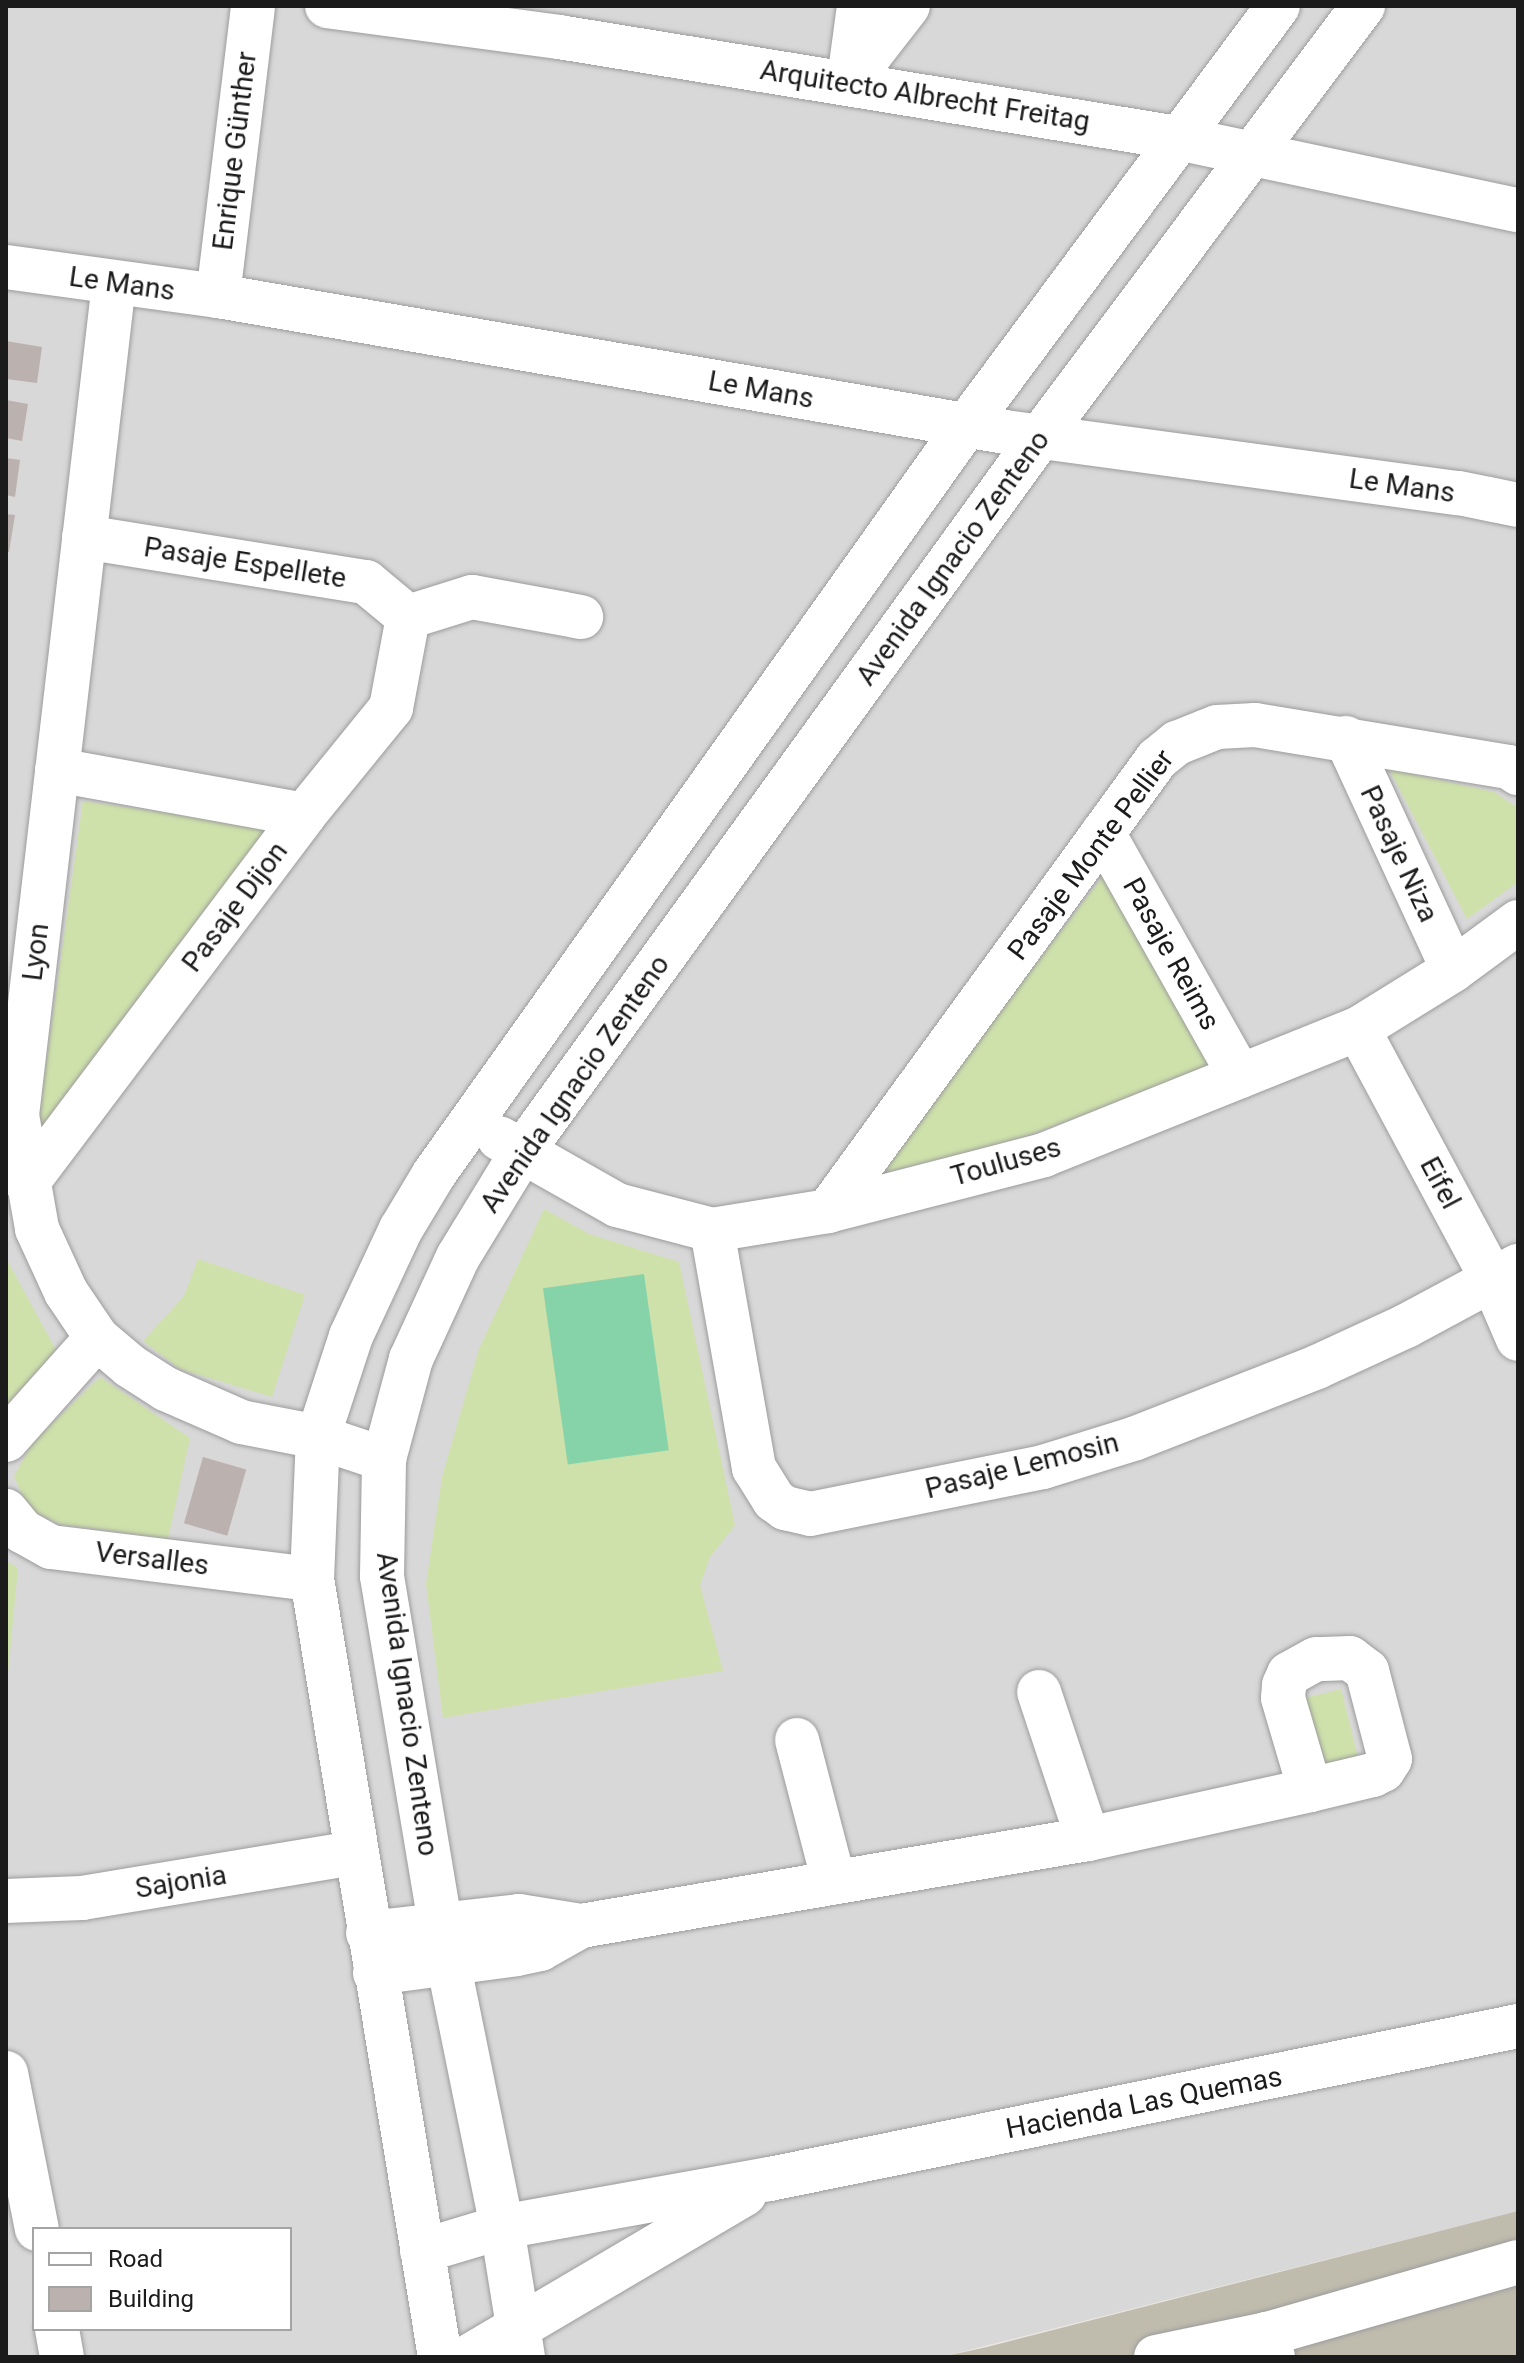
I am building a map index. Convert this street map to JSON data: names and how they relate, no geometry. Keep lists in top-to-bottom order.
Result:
{
  "streets": {
    "street": [
      "Arquitecto Albrecht Freitag",
      "Enrique Günther",
      "Le Mans",
      "Avenida Ignacio Zenteno",
      "Pasaje Espellete",
      "Pasaje Niza",
      "Pasaje Monte Pellier",
      "Pasaje Dijon",
      "Lyon",
      "Pasaje Reims",
      "Touluses",
      "Eifel",
      "Pasaje Lemosin",
      "Versalles",
      "Sajonia",
      "Hacienda Las Quemas"
    ]
  },
  "crossings": [
    ["Arquitecto Albrecht Freitag", "Avenida Ignacio Zenteno"],
    ["Enrique Günther", "Le Mans"],
    ["Le Mans", "Avenida Ignacio Zenteno"],
    ["Le Mans", "Lyon"],
    ["Avenida Ignacio Zenteno", "Lyon"],
    ["Avenida Ignacio Zenteno", "Touluses"],
    ["Avenida Ignacio Zenteno", "Hacienda Las Quemas"],
    ["Pasaje Espellete", "Pasaje Dijon"],
    ["Pasaje Espellete", "Lyon"],
    ["Pasaje Niza", "Pasaje Monte Pellier"],
    ["Pasaje Niza", "Touluses"],
    ["Pasaje Monte Pellier", "Pasaje Reims"],
    ["Pasaje Monte Pellier", "Touluses"],
    ["Pasaje Dijon", "Lyon"],
    ["Pasaje Reims", "Touluses"],
    ["Touluses", "Eifel"],
    ["Touluses", "Pasaje Lemosin"],
    ["Eifel", "Pasaje Lemosin"]
  ],
  "legend": ["Road", "Building"]
}
